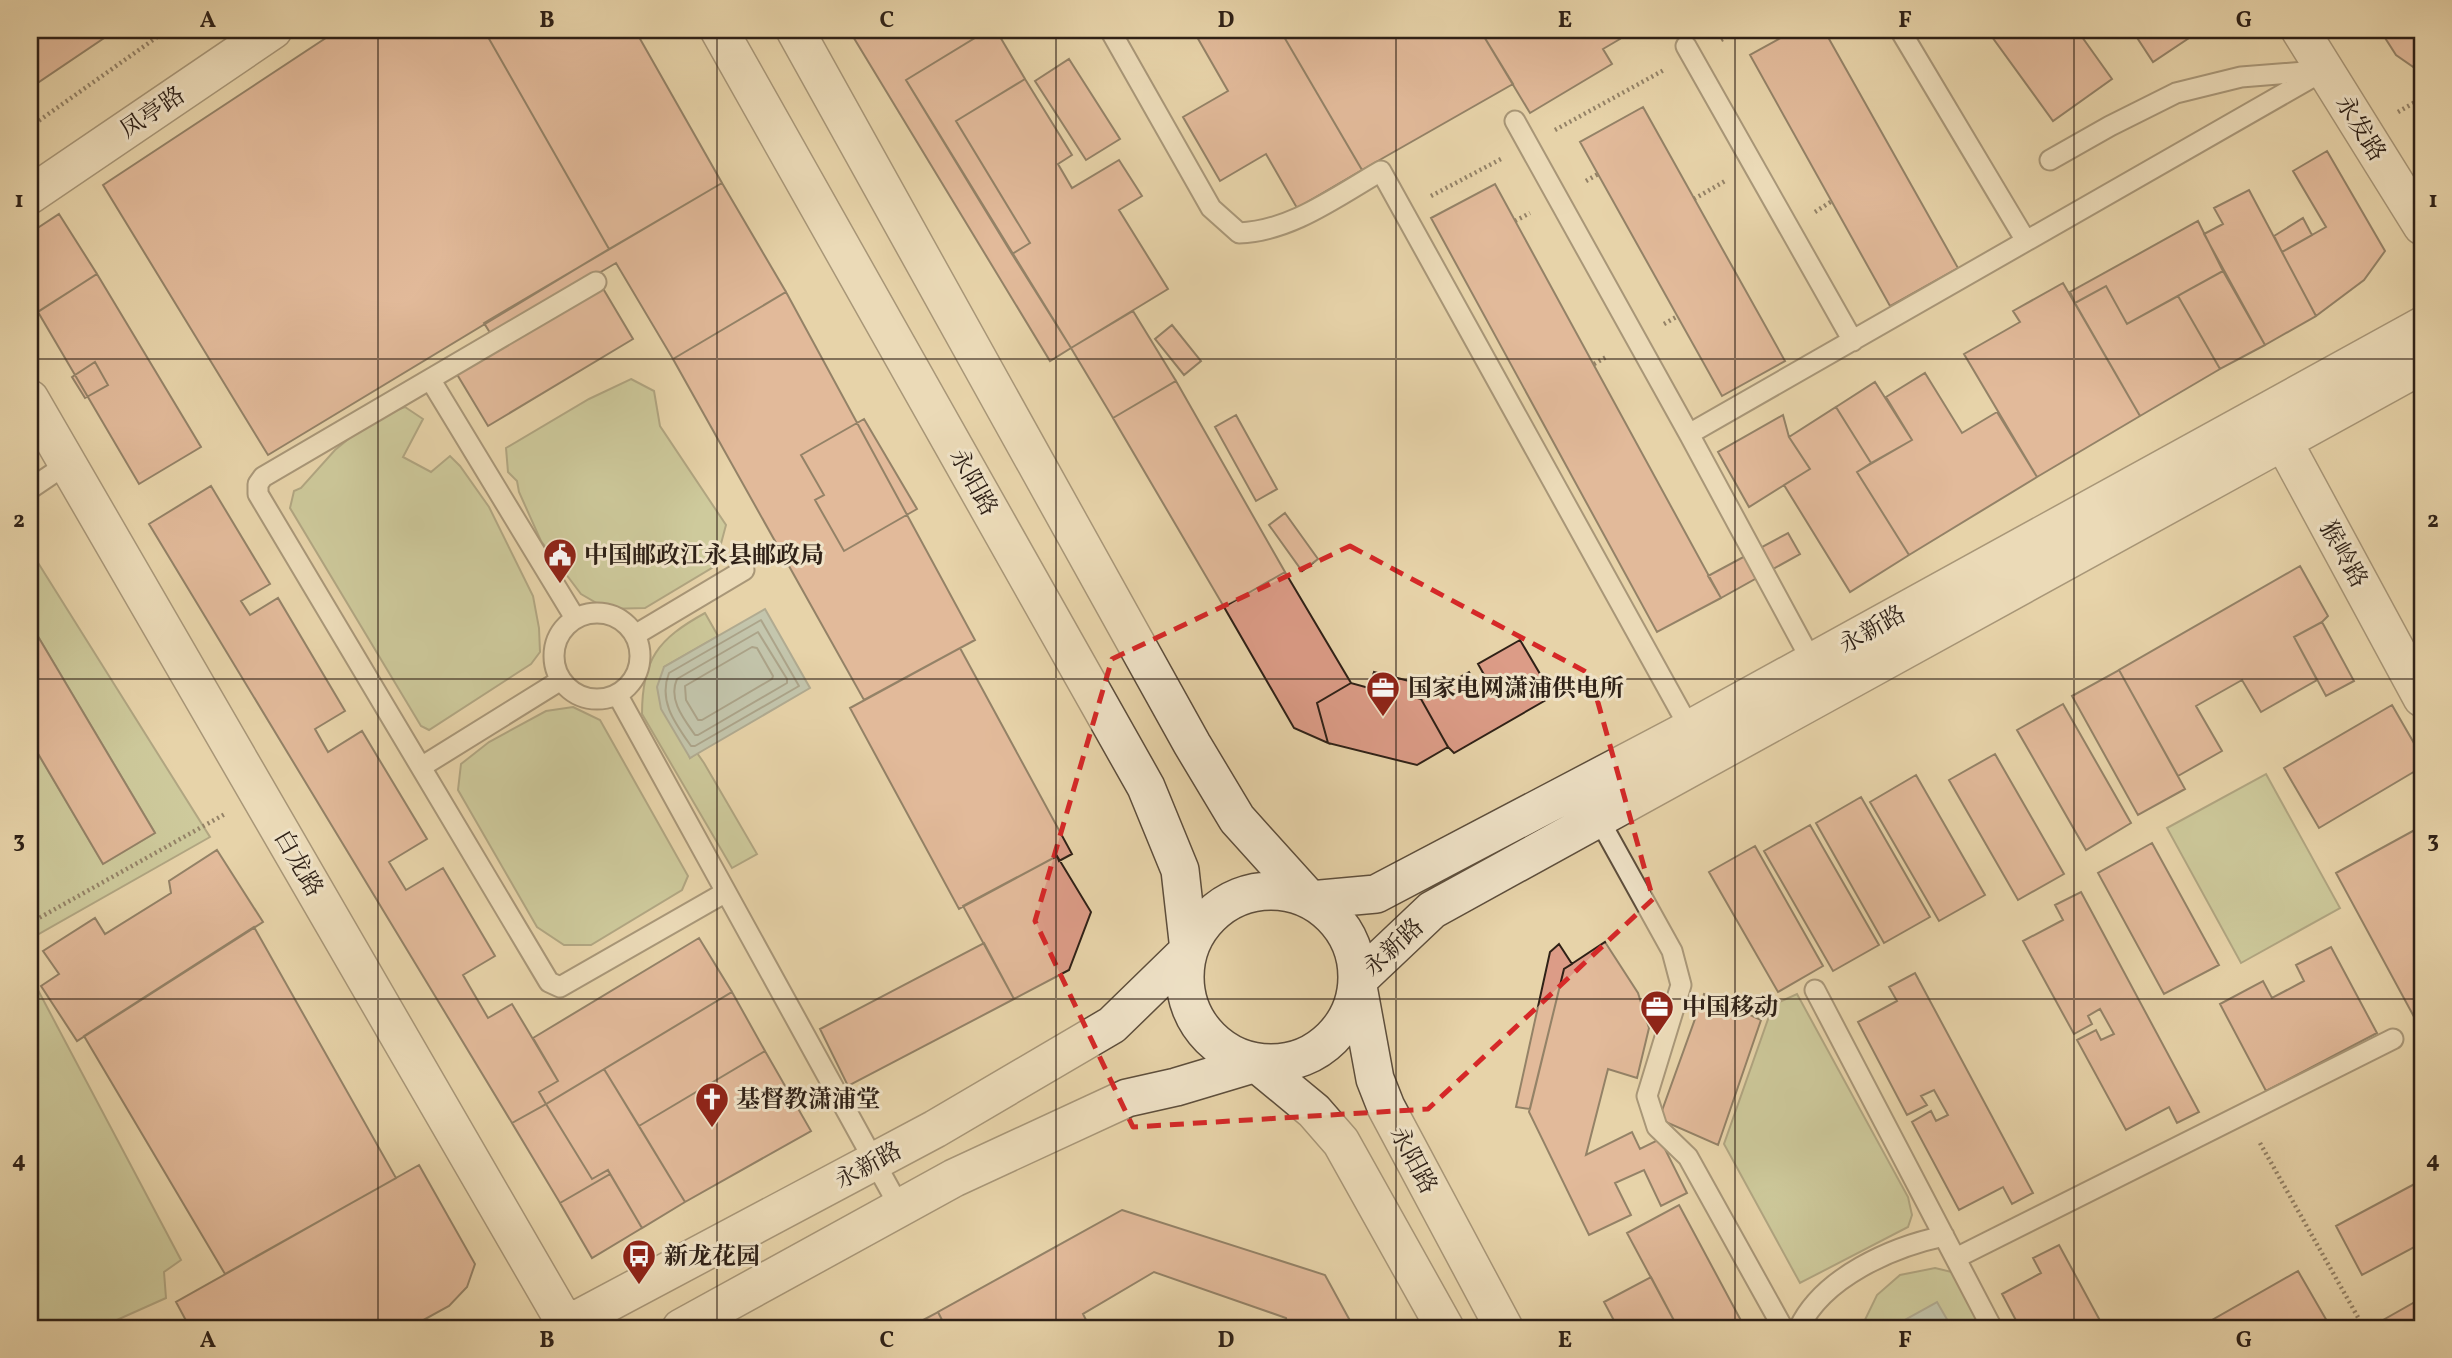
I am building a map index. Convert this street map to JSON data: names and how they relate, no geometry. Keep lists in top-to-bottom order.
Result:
{
  "streets": {
    "street": [
      "凤亭路",
      "永发路",
      "永阳路",
      "猴岭路",
      "永新路",
      "白龙路"
    ]
  },
  "crossings": [
    ["永阳路", "永新路"],
    ["猴岭路", "永新路"],
    ["永新路", "白龙路"]
  ],
  "places": {
    "public building": ["中国邮政江永县邮政局"],
    "office": ["国家电网潇浦供电所", "中国移动"],
    "church": ["基督教潇浦堂"],
    "bus stop": ["新龙花园"]
  },
  "grid": {
    "columns": [
      "A",
      "B",
      "C",
      "D",
      "E",
      "F",
      "G"
    ],
    "rows": [
      "1",
      "2",
      "3",
      "4"
    ]
  }
}
